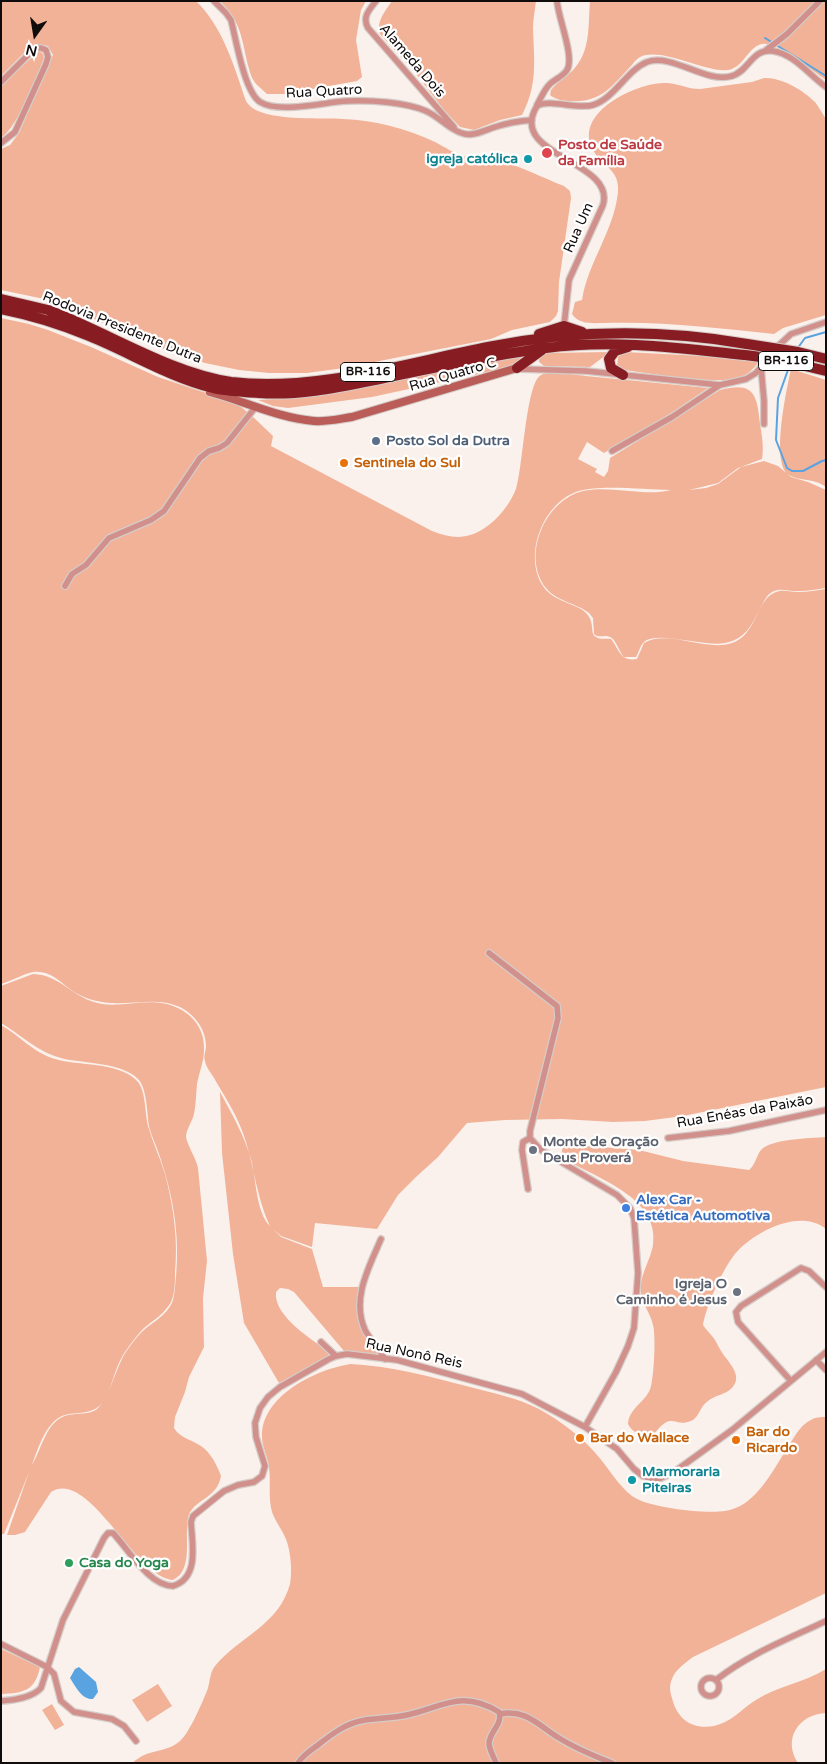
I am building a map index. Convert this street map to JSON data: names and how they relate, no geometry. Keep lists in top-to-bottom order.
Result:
{
  "streets": {
    "highway": ["Rodovia Presidente Dutra", "BR-116"],
    "street": [
      "Alameda Dois",
      "Rua Quatro",
      "Rua Um",
      "Rua Quatro C",
      "Rua Enéas da Paixão",
      "Rua Nonô Reis"
    ]
  },
  "crossings": [
    ["Alameda Dois", "Rua Quatro"],
    ["Rodovia Presidente Dutra", "Rua Quatro C"]
  ],
  "places": [
    "Posto de Saúde da Família",
    "igreja católica",
    "Posto Sol da Dutra",
    "Sentinela do Sul",
    "Monte de Oração Deus Proverá",
    "Alex Car - Estética Automotiva",
    "Igreja O Caminho é Jesus",
    "Bar do Wallace",
    "Bar do Ricardo",
    "Marmoraria Piteiras",
    "Casa do Yoga"
  ],
  "north": "bottom"
}
